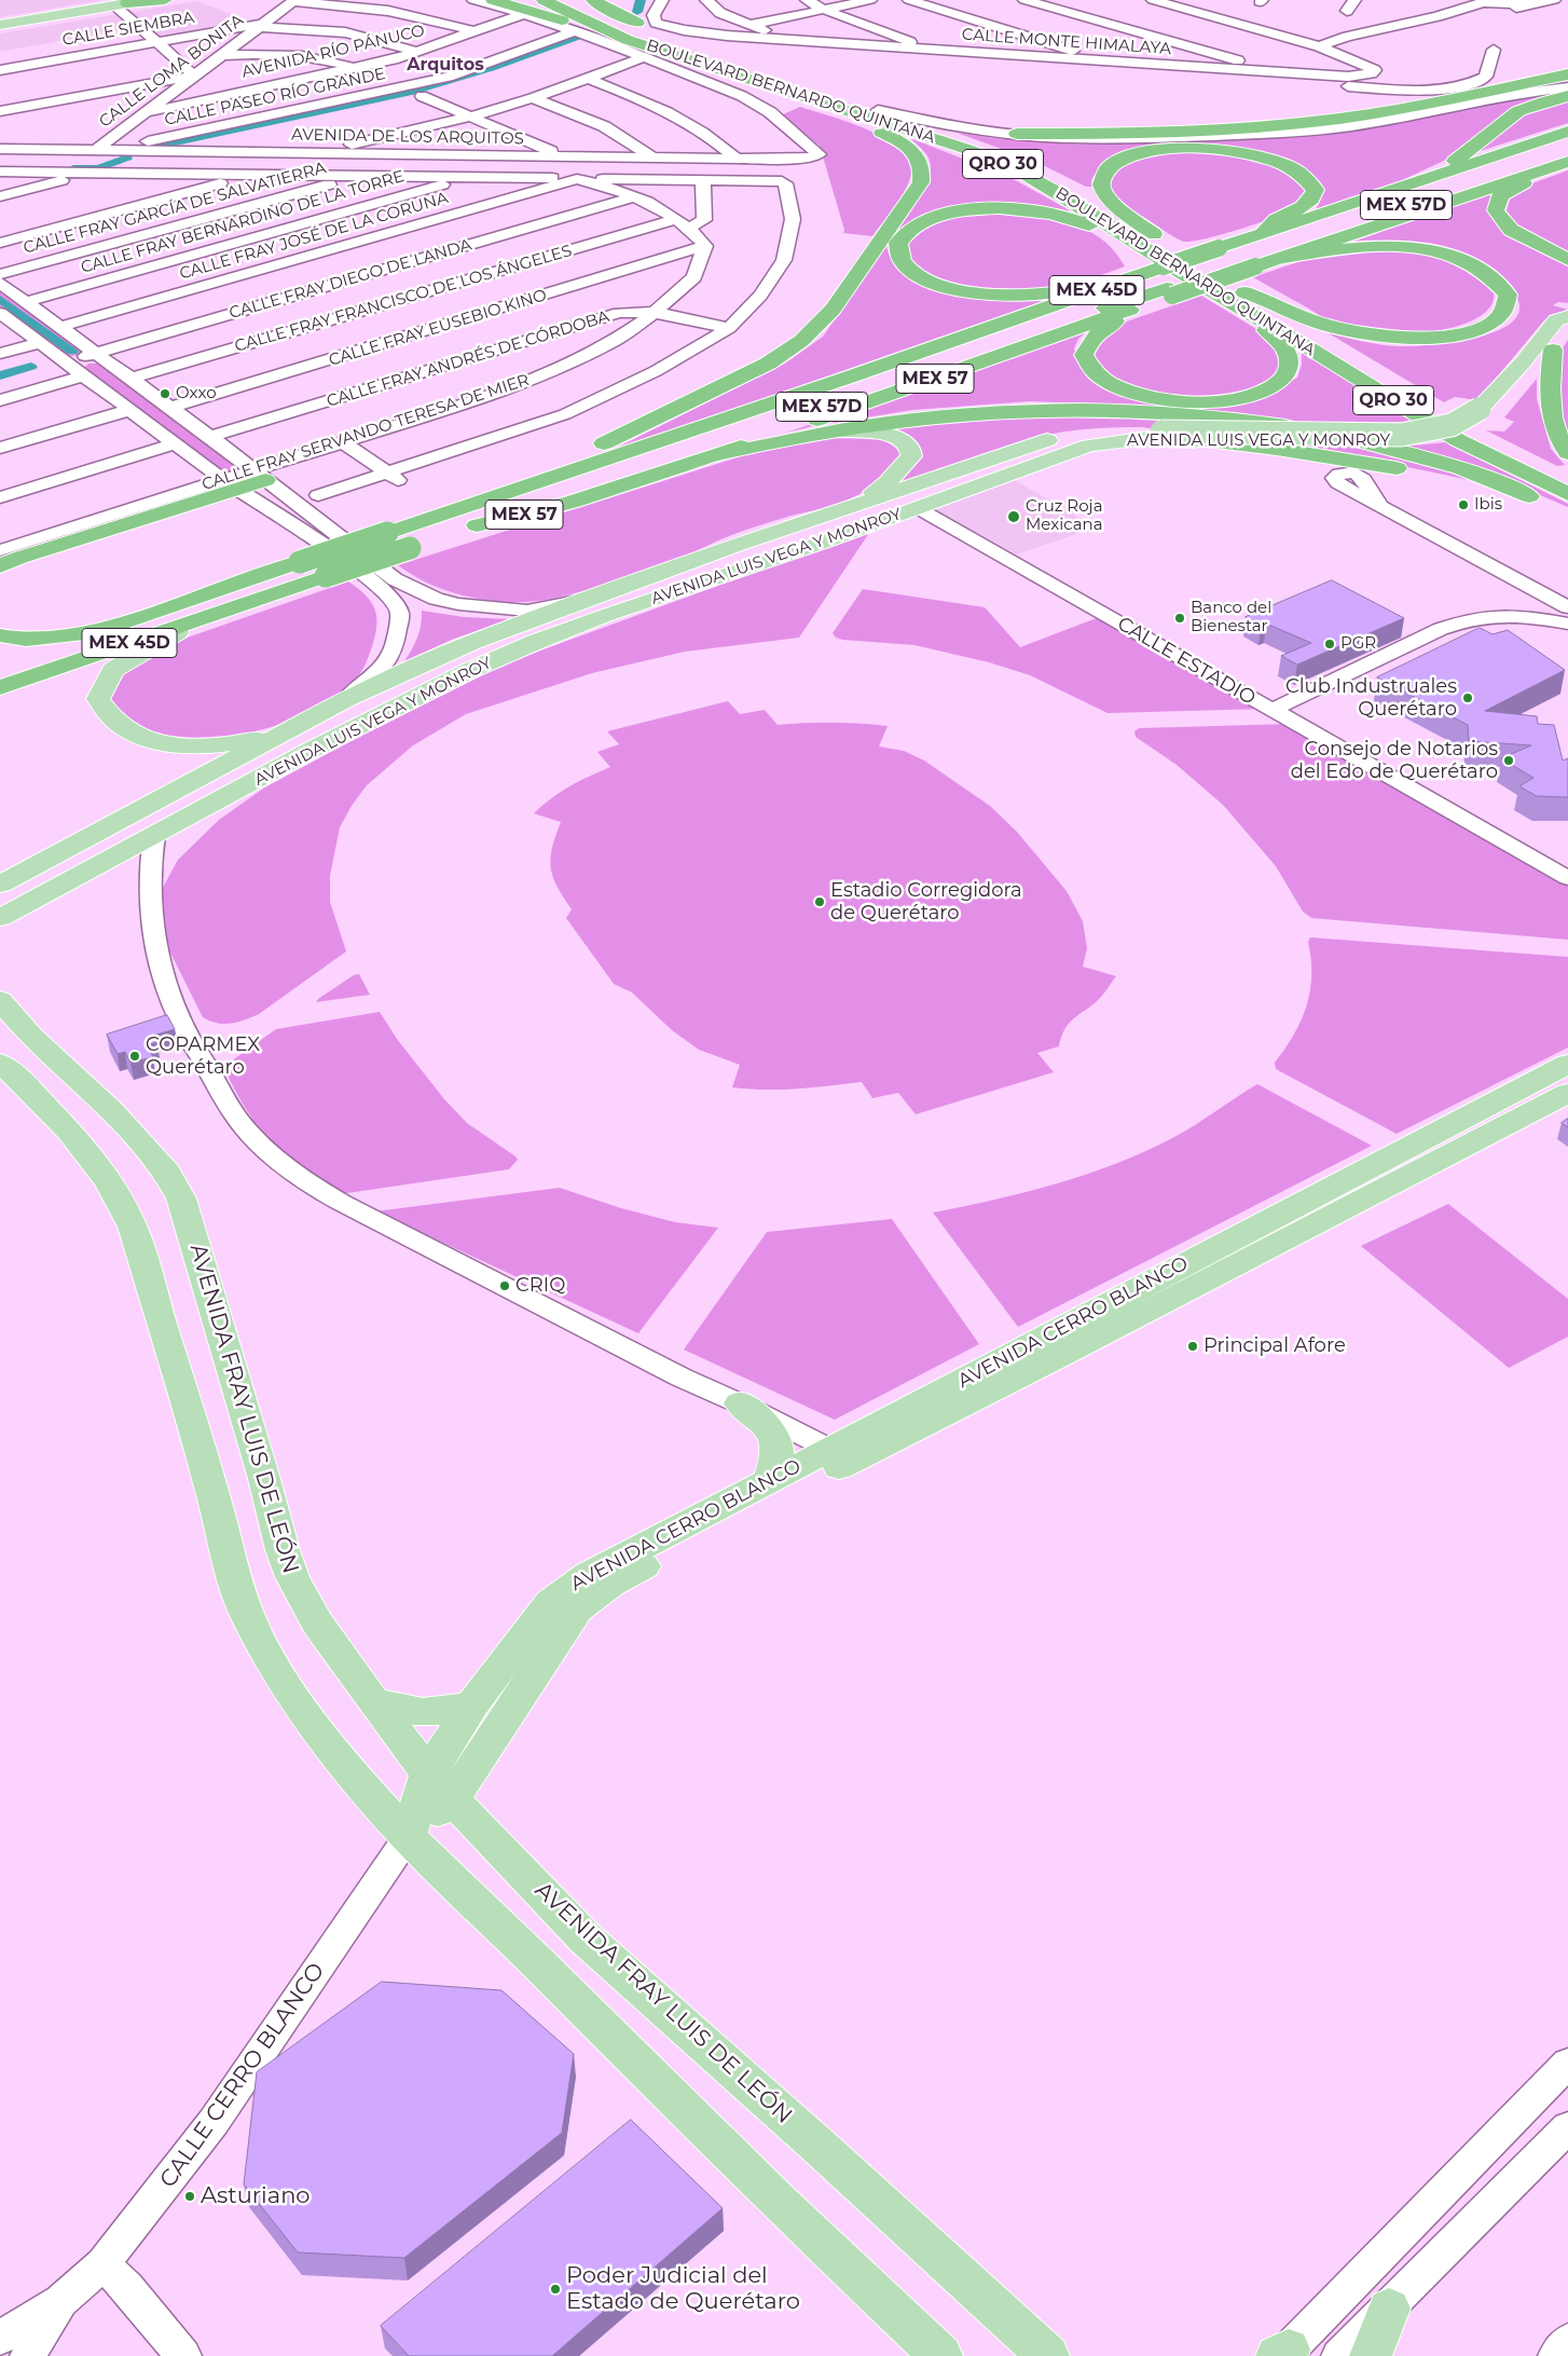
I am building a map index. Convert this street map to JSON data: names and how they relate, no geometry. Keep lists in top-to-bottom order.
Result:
{
  "streets": {
    "highway": [
      "BOULEVARD BERNARDO QUINTANA",
      "QRO 30",
      "MEX 57D",
      "MEX 45D",
      "MEX 57"
    ],
    "main road": ["AVENIDA LUIS VEGA Y MONROY", "AVENIDA CERRO BLANCO", "AVENIDA FRAY LUIS DE LEÓN"],
    "street": [
      "CALLE SIEMBRA",
      "CALLE MONTE HIMALAYA",
      "AVENIDA RÍO PÁNUCO",
      "CALLE LOMA BONITA",
      "CALLE PASEO RÍO GRANDE",
      "AVENIDA DE LOS ARQUITOS",
      "CALLE FRAY GARCÍA DE SALVATIERRA",
      "CALLE FRAY BERNARDINO DE LA TORRE",
      "CALLE FRAY JOSÉ DE LA CORUNA",
      "CALLE FRAY DIEGO DE LANDA",
      "CALLE FRAY FRANCISCO DE LOS ÁNGELES",
      "CALLE FRAY EUSEBIO KINO",
      "CALLE FRAY ANDRÉS DE CÓRDOBA",
      "CALLE FRAY SERVANDO TERESA DE MIER",
      "CALLE ESTADIO",
      "CALLE CERRO BLANCO"
    ]
  },
  "crossings": [
    ["CALLE SIEMBRA", "AVENIDA RÍO PÁNUCO"],
    ["CALLE SIEMBRA", "CALLE LOMA BONITA"],
    ["AVENIDA RÍO PÁNUCO", "CALLE LOMA BONITA"],
    ["CALLE LOMA BONITA", "CALLE PASEO RÍO GRANDE"],
    ["CALLE LOMA BONITA", "AVENIDA DE LOS ARQUITOS"],
    ["BOULEVARD BERNARDO QUINTANA", "MEX 57D"],
    ["BOULEVARD BERNARDO QUINTANA", "MEX 45D"],
    ["CALLE PASEO RÍO GRANDE", "AVENIDA DE LOS ARQUITOS"],
    ["MEX 57D", "MEX 45D"],
    ["MEX 57D", "MEX 57"],
    ["CALLE FRAY EUSEBIO KINO", "CALLE FRAY SERVANDO TERESA DE MIER"],
    ["CALLE FRAY ANDRÉS DE CÓRDOBA", "CALLE FRAY SERVANDO TERESA DE MIER"],
    ["AVENIDA LUIS VEGA Y MONROY", "CALLE ESTADIO"],
    ["AVENIDA CERRO BLANCO", "AVENIDA FRAY LUIS DE LEÓN"],
    ["AVENIDA CERRO BLANCO", "CALLE CERRO BLANCO"]
  ],
  "districts": ["Arquitos"],
  "places": [
    "Oxxo",
    "Ibis",
    "Cruz Roja Mexicana",
    "Banco del Bienestar",
    "PGR",
    "Club Industruales Querétaro",
    "Consejo de Notarios del Edo de Querétaro",
    "Estadio Corregidora de Querétaro",
    "COPARMEX Querétaro",
    "CRIQ",
    "Principal Afore",
    "Asturiano",
    "Poder Judicial del Estado de Querétaro"
  ]
}
